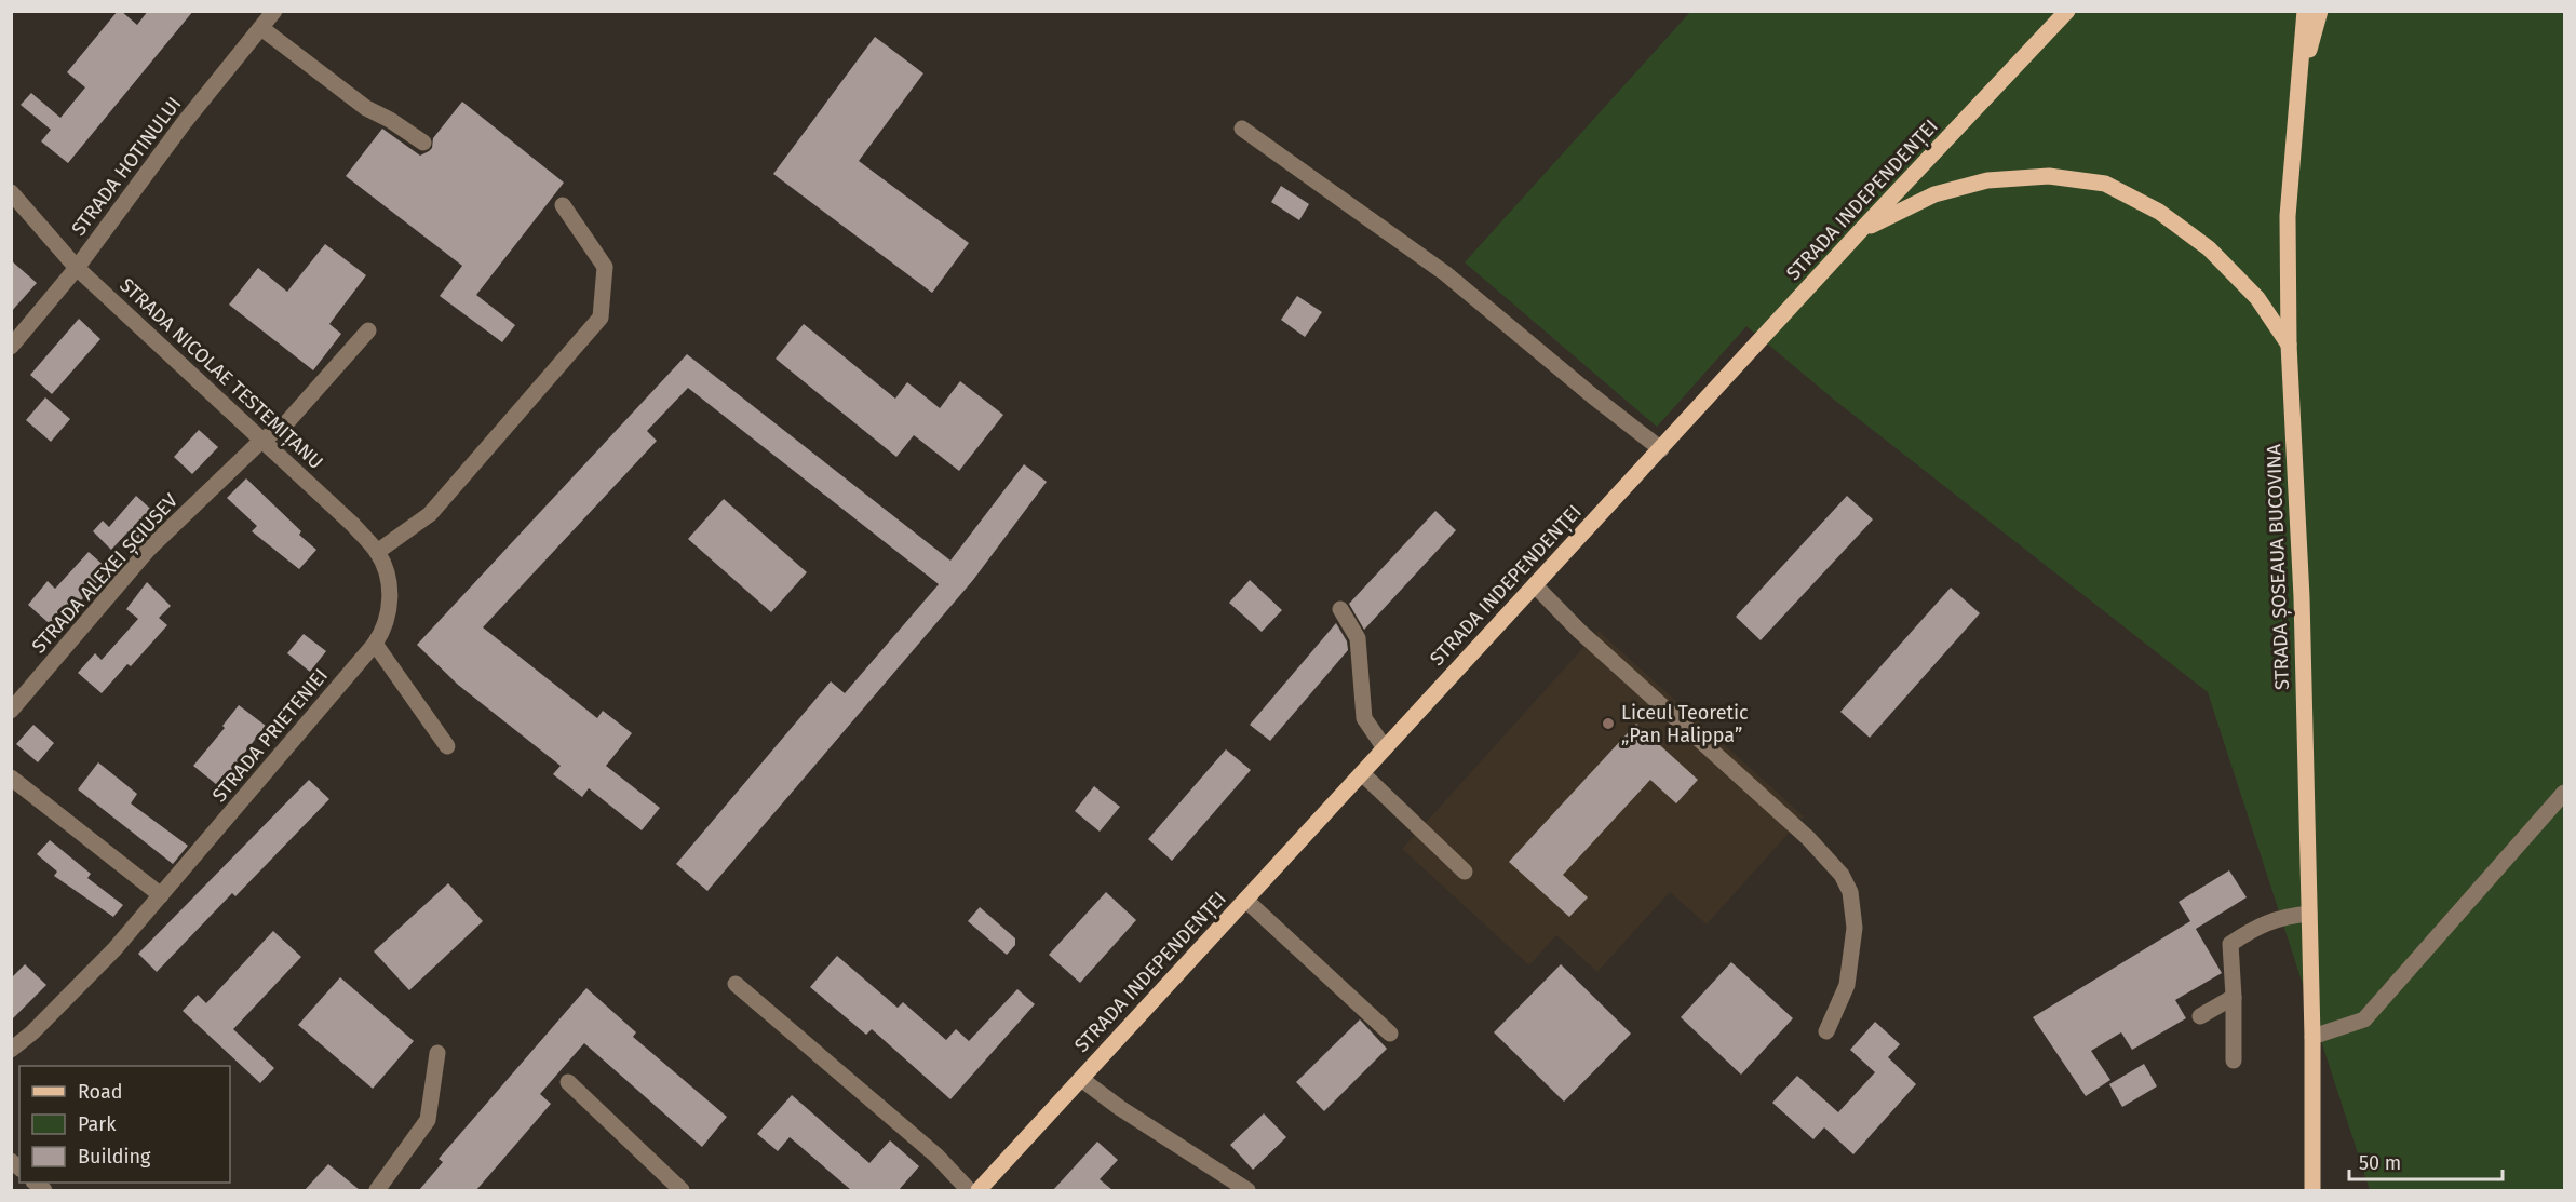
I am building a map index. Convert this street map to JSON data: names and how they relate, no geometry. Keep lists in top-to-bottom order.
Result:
{
  "streets": {
    "main road": ["STRADA INDEPENDENȚEI", "STRADA ȘOSEAUA BUCOVINA"],
    "street": [
      "STRADA HOTINULUI",
      "STRADA NICOLAE TESTEMIȚANU",
      "STRADA ALEXEI ȘCIUSEV",
      "STRADA PRIETENIEI"
    ]
  },
  "crossings": [
    ["STRADA HOTINULUI", "STRADA NICOLAE TESTEMIȚANU"],
    ["STRADA NICOLAE TESTEMIȚANU", "STRADA ALEXEI ȘCIUSEV"],
    ["STRADA NICOLAE TESTEMIȚANU", "STRADA PRIETENIEI"]
  ],
  "places": ["Liceul Teoretic „Pan Halippa”"],
  "legend": ["Road", "Park", "Building"],
  "scale_bar": "50 m"
}
